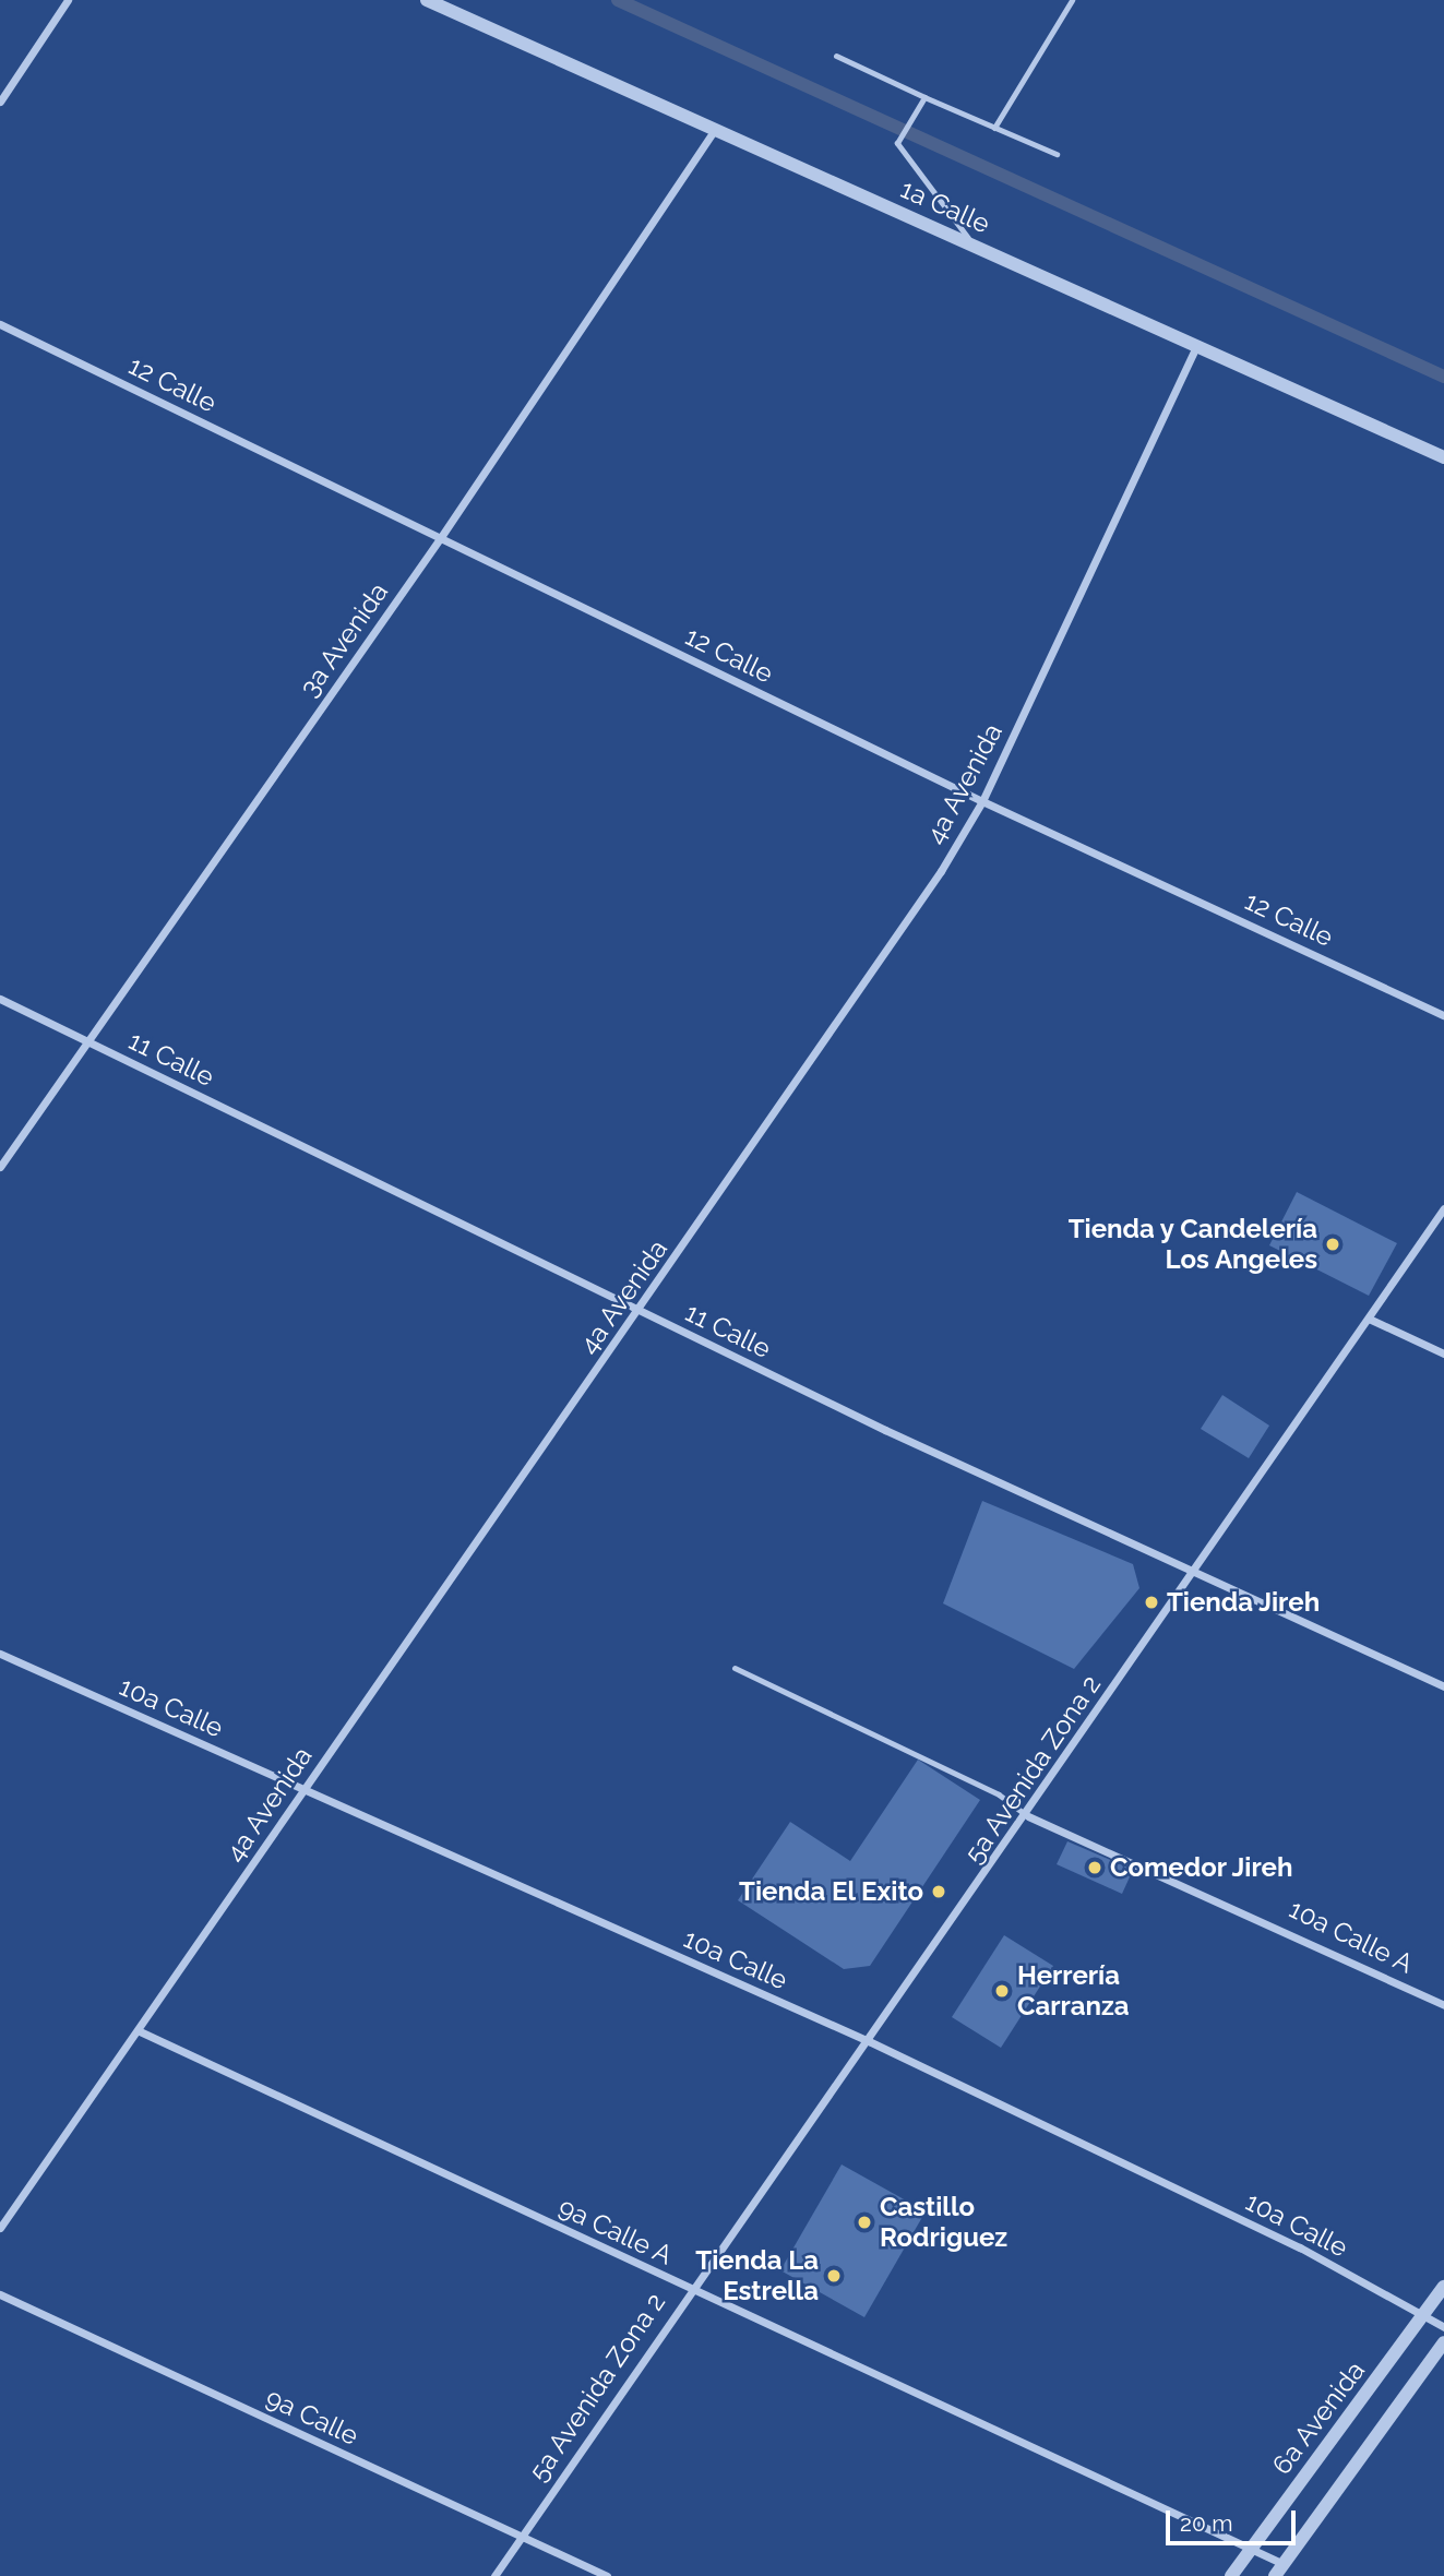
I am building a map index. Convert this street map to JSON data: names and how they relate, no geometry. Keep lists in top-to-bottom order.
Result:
{
  "streets": {
    "street": [
      "1a Calle",
      "12 Calle",
      "3a Avenida",
      "4a Avenida",
      "11 Calle",
      "10a Calle",
      "5a Avenida Zona 2",
      "10a Calle A",
      "9a Calle A",
      "9a Calle",
      "6a Avenida"
    ]
  },
  "crossings": [
    ["1a Calle", "3a Avenida"],
    ["1a Calle", "4a Avenida"],
    ["12 Calle", "3a Avenida"],
    ["12 Calle", "4a Avenida"],
    ["3a Avenida", "11 Calle"],
    ["4a Avenida", "11 Calle"],
    ["4a Avenida", "10a Calle"],
    ["4a Avenida", "9a Calle A"],
    ["11 Calle", "5a Avenida Zona 2"],
    ["10a Calle", "5a Avenida Zona 2"],
    ["10a Calle", "6a Avenida"],
    ["5a Avenida Zona 2", "10a Calle A"],
    ["5a Avenida Zona 2", "9a Calle A"],
    ["5a Avenida Zona 2", "9a Calle"],
    ["9a Calle A", "6a Avenida"]
  ],
  "places": [
    "Tienda y Candelería Los Angeles",
    "Tienda Jireh",
    "Comedor Jireh",
    "Tienda El Exito",
    "Herrería Carranza",
    "Castillo Rodriguez",
    "Tienda La Estrella"
  ],
  "scale_bar": "20 m"
}
